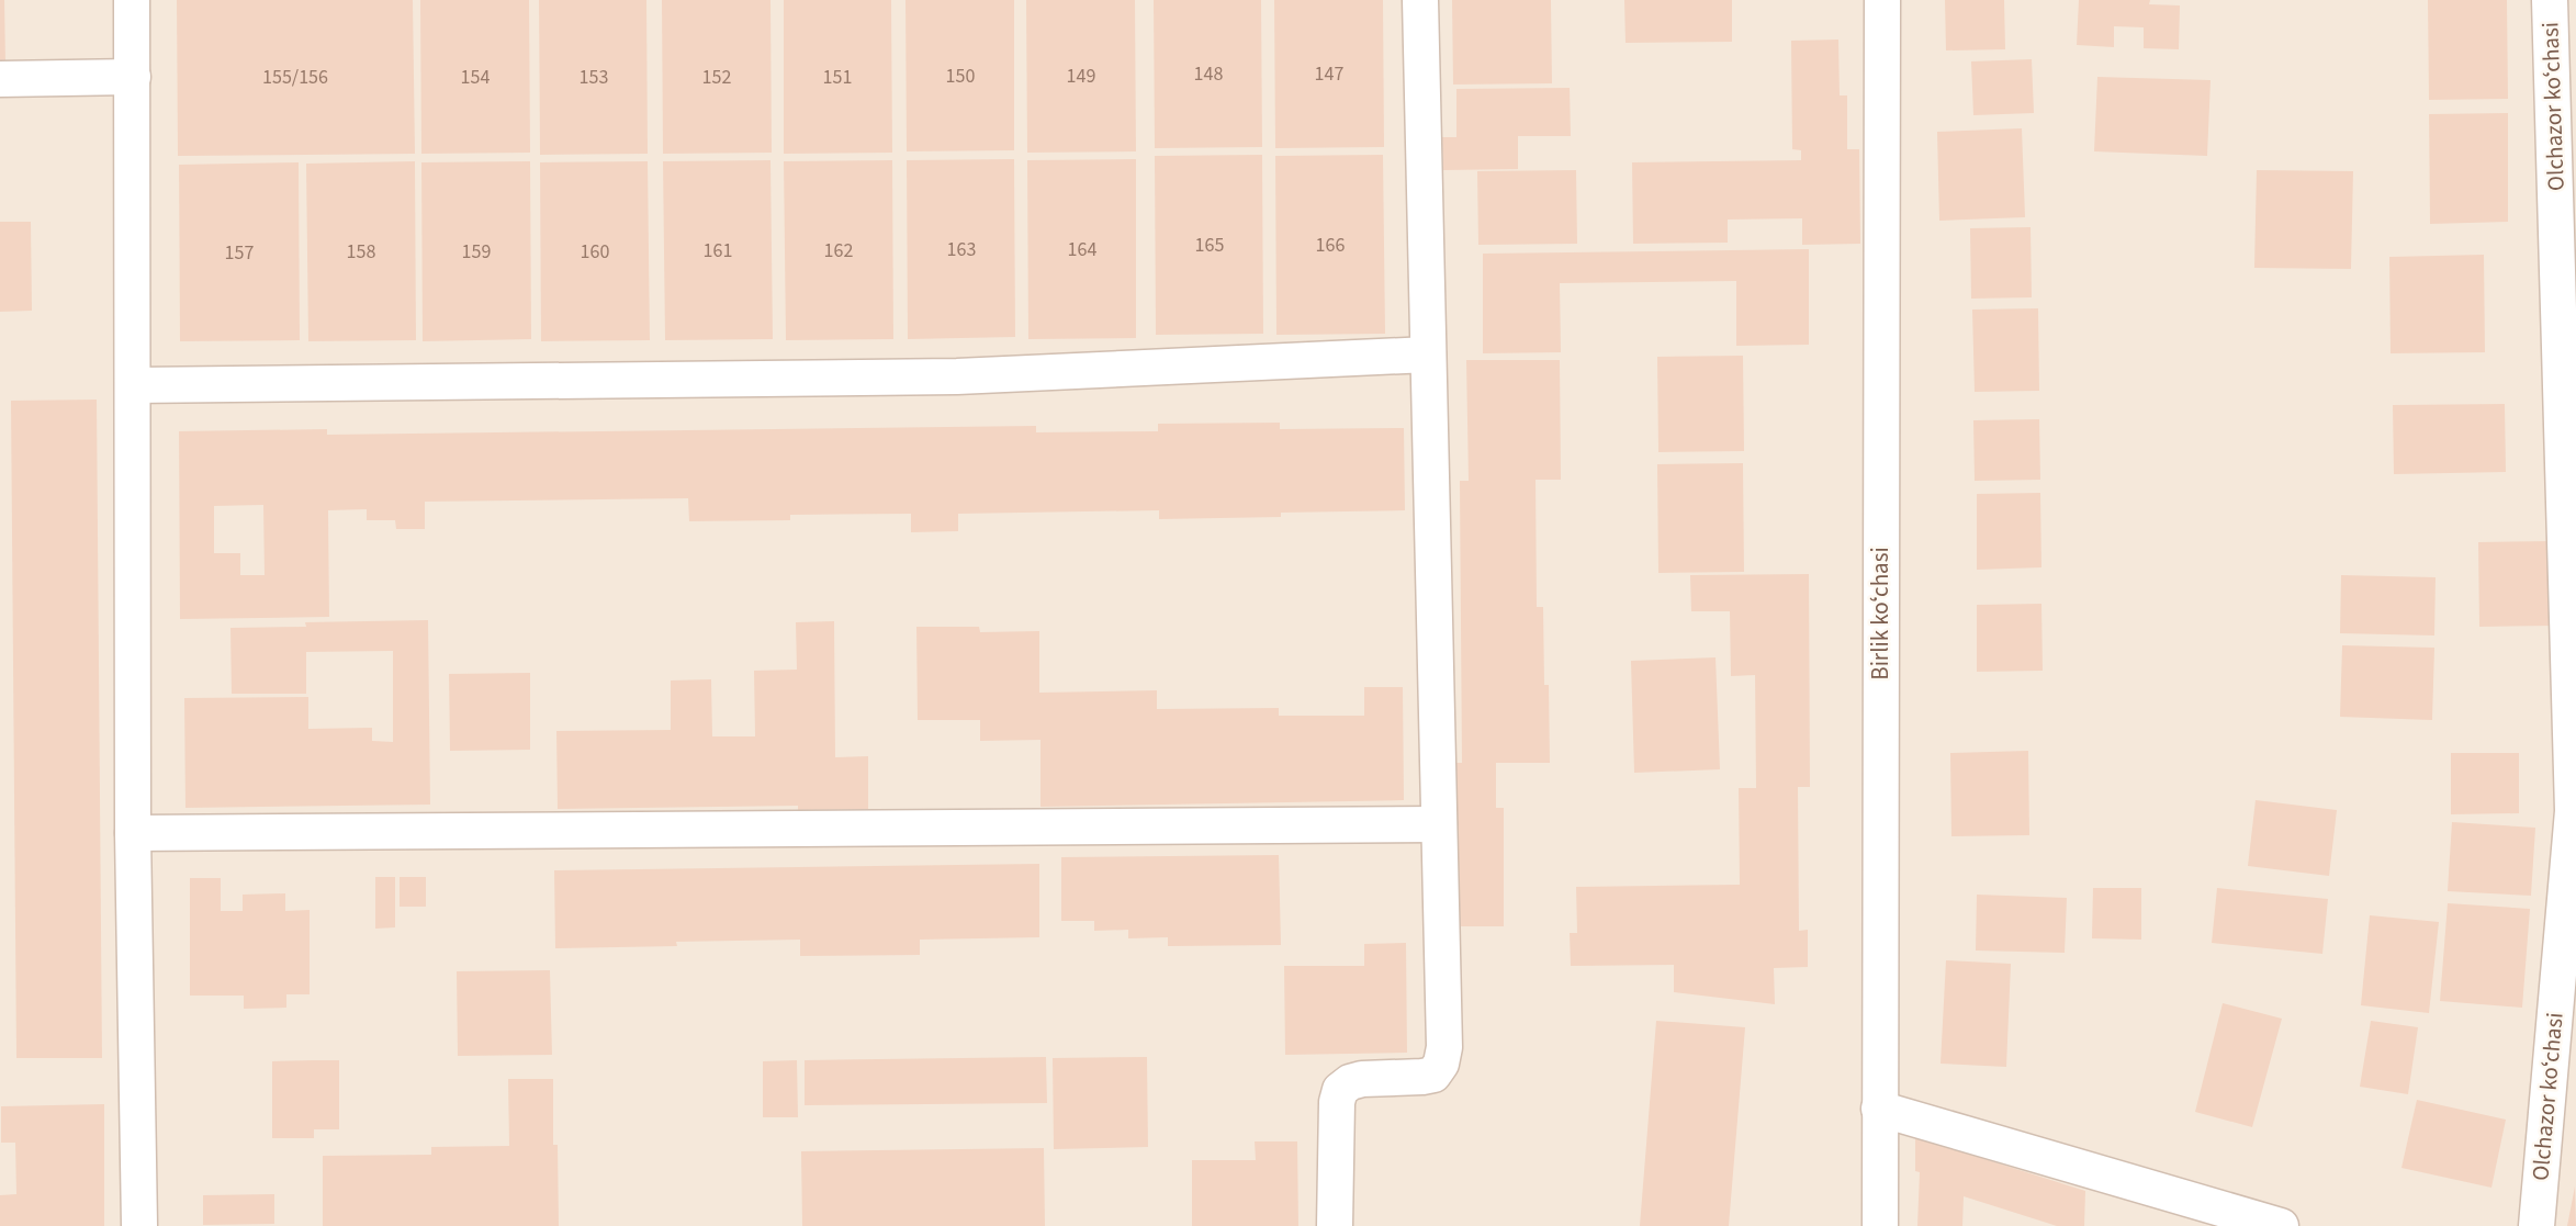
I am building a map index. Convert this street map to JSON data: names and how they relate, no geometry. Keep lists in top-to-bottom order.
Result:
{
  "streets": {
    "street": ["Olchazor koʻchasi", "Birlik koʻchasi"]
  },
  "house_numbers": [
    "148",
    "147",
    "150",
    "149",
    "155/156",
    "154",
    "153",
    "152",
    "151",
    "165",
    "166",
    "163",
    "164",
    "161",
    "162",
    "158",
    "159",
    "160",
    "157"
  ]
}
